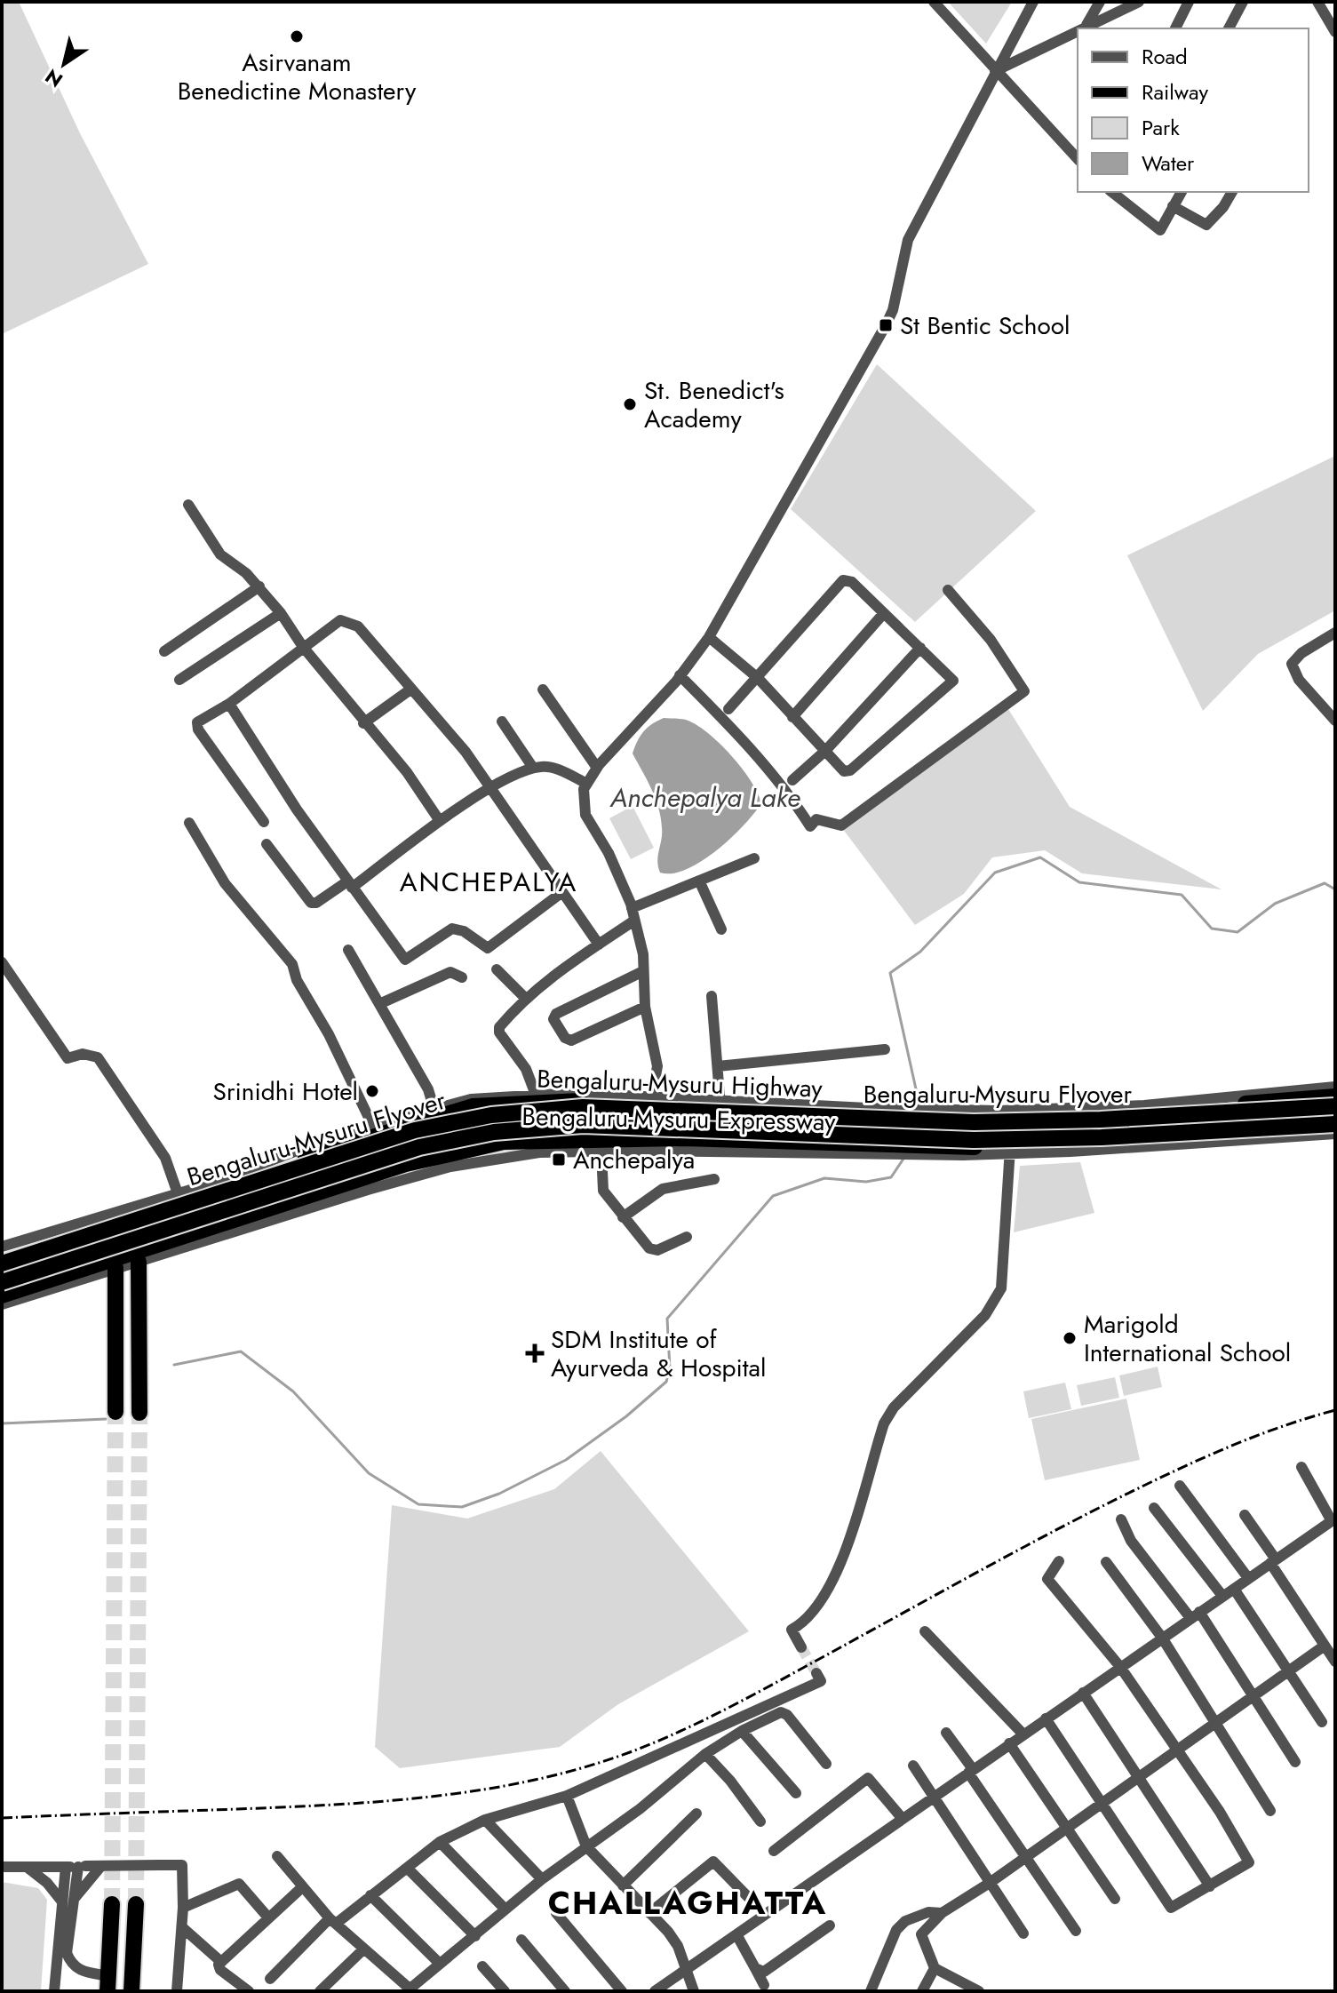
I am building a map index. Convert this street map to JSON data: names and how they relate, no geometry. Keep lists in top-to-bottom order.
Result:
{
  "streets": {
    "highway": ["Bengaluru-Mysuru Highway", "Bengaluru-Mysuru Flyover", "Bengaluru-Mysuru Expressway"]
  },
  "districts": ["ANCHEPALYA", "CHALLAGHATTA"],
  "water": ["Anchepalya Lake"],
  "places": {
    "other": [
      "Asirvanam Benedictine Monastery",
      "St. Benedict's Academy",
      "Srinidhi Hotel",
      "Marigold International School"
    ],
    "transit": ["St Bentic School", "Anchepalya"],
    "health": ["SDM Institute of Ayurveda & Hospital"]
  },
  "legend": [
    "Road",
    "Railway",
    "Park",
    "Water"
  ],
  "north": "bottom left"
}
